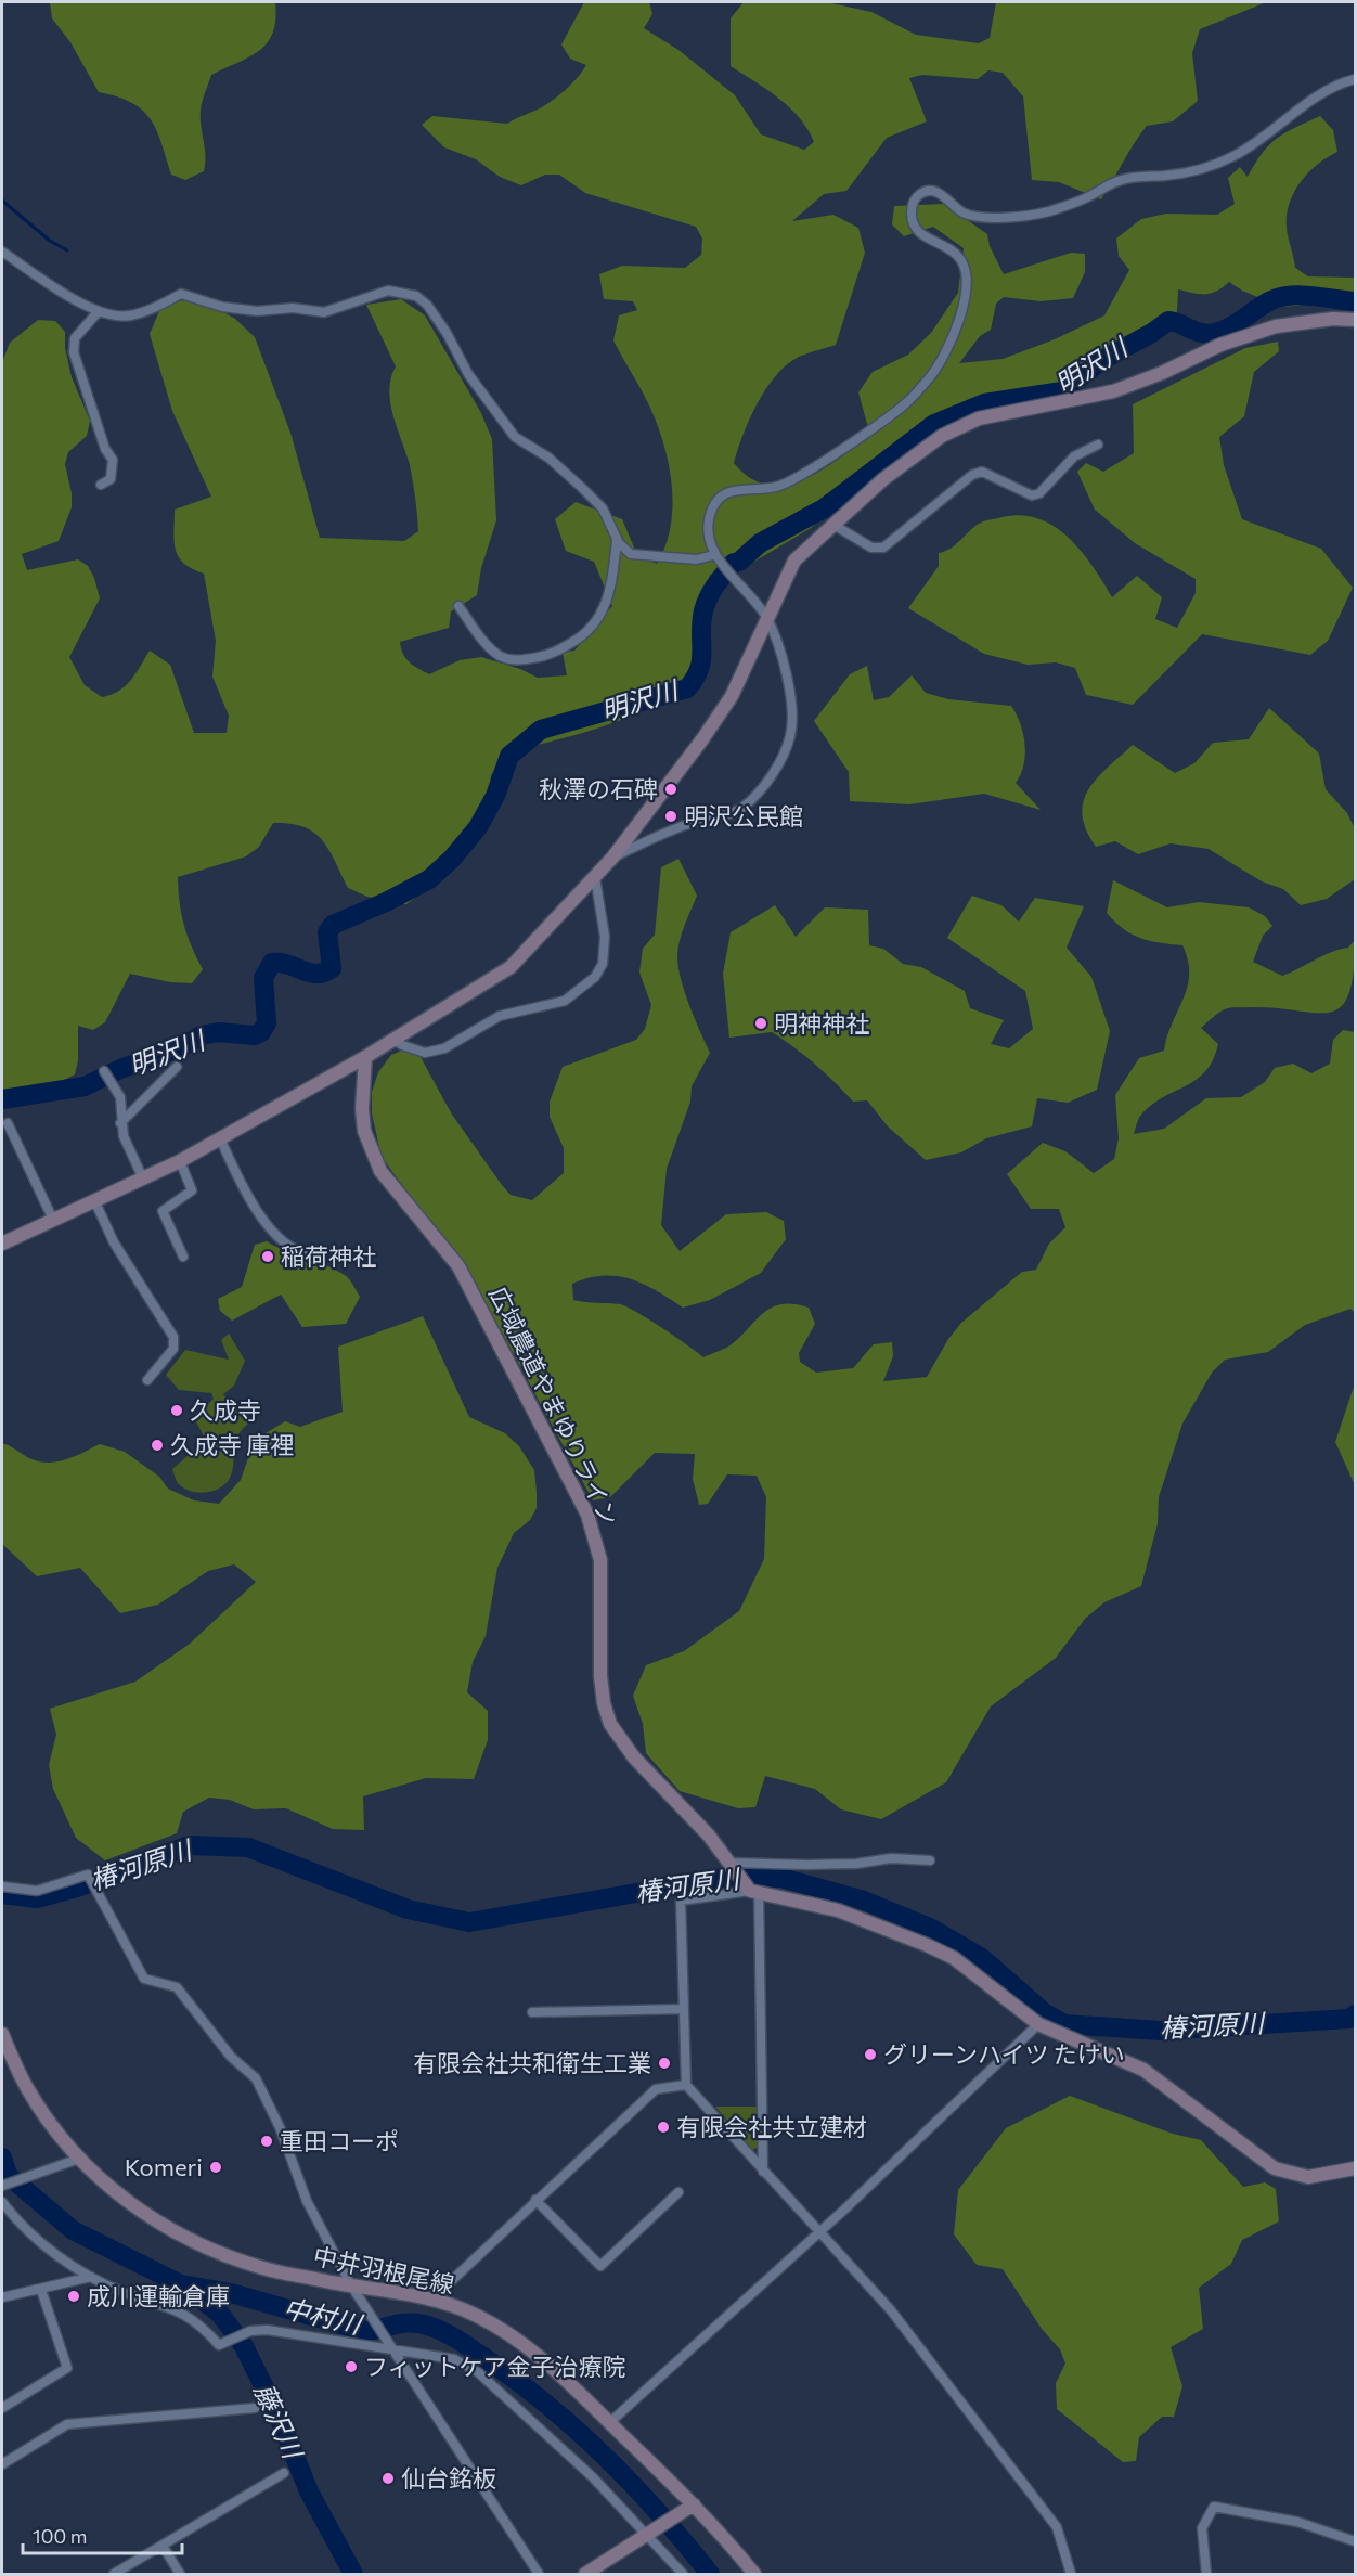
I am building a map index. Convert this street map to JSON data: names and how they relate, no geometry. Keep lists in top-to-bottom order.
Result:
{
  "streets": {
    "street": ["広域農道やまゆりライン", "中井羽根尾線"]
  },
  "water": [
    "明沢川",
    "椿河原川",
    "中村川",
    "藤沢川"
  ],
  "places": [
    "秋澤の石碑",
    "明沢公民館",
    "明神神社",
    "稲荷神社",
    "久成寺",
    "久成寺 庫裡",
    "グリーンハイツ たけい",
    "有限会社共和衛生工業",
    "有限会社共立建材",
    "重田コーポ",
    "Komeri",
    "成川運輸倉庫",
    "フィットケア金子治療院",
    "仙台銘板"
  ],
  "scale_bar": "100 m"
}
